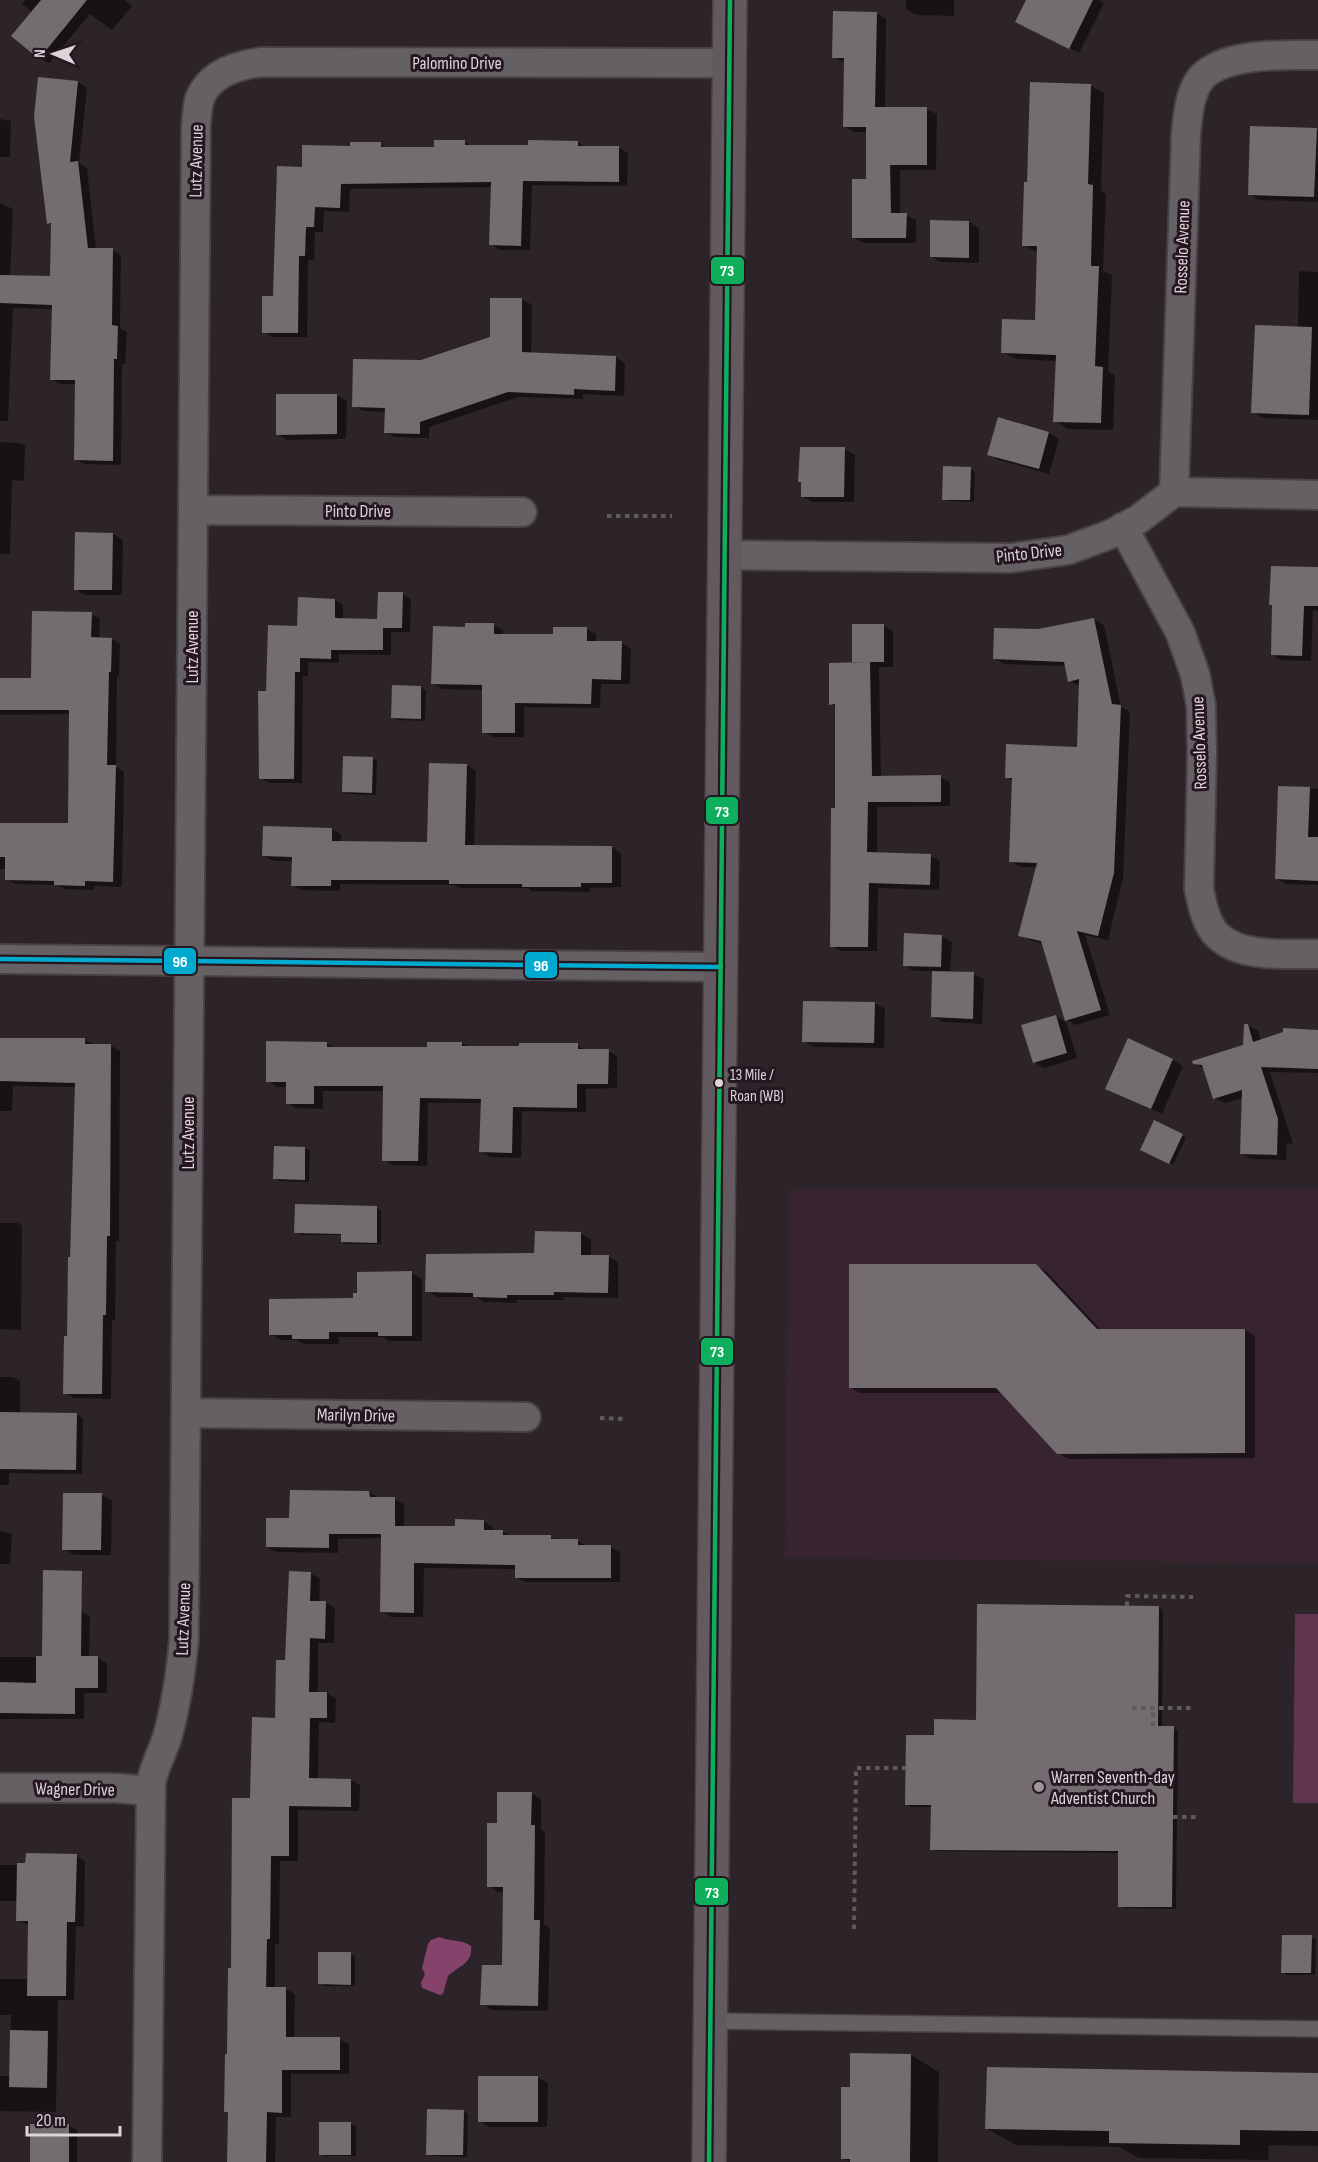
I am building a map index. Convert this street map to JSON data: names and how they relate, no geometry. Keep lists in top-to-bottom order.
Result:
{
  "streets": {
    "street": [
      "Palomino Drive",
      "Lutz Avenue",
      "Rosselo Avenue",
      "Pinto Drive",
      "Marilyn Drive",
      "Wagner Drive"
    ]
  },
  "crossings": [
    ["Palomino Drive", "Lutz Avenue"],
    ["Lutz Avenue", "Pinto Drive"],
    ["Lutz Avenue", "Marilyn Drive"],
    ["Lutz Avenue", "Wagner Drive"],
    ["Rosselo Avenue", "Pinto Drive"]
  ],
  "places": ["13 Mile / Roan (WB)", "Warren Seventh-day Adventist Church"],
  "lines": ["transit line 73", "transit line 96"],
  "scale_bar": "20 m",
  "north": "left"
}
